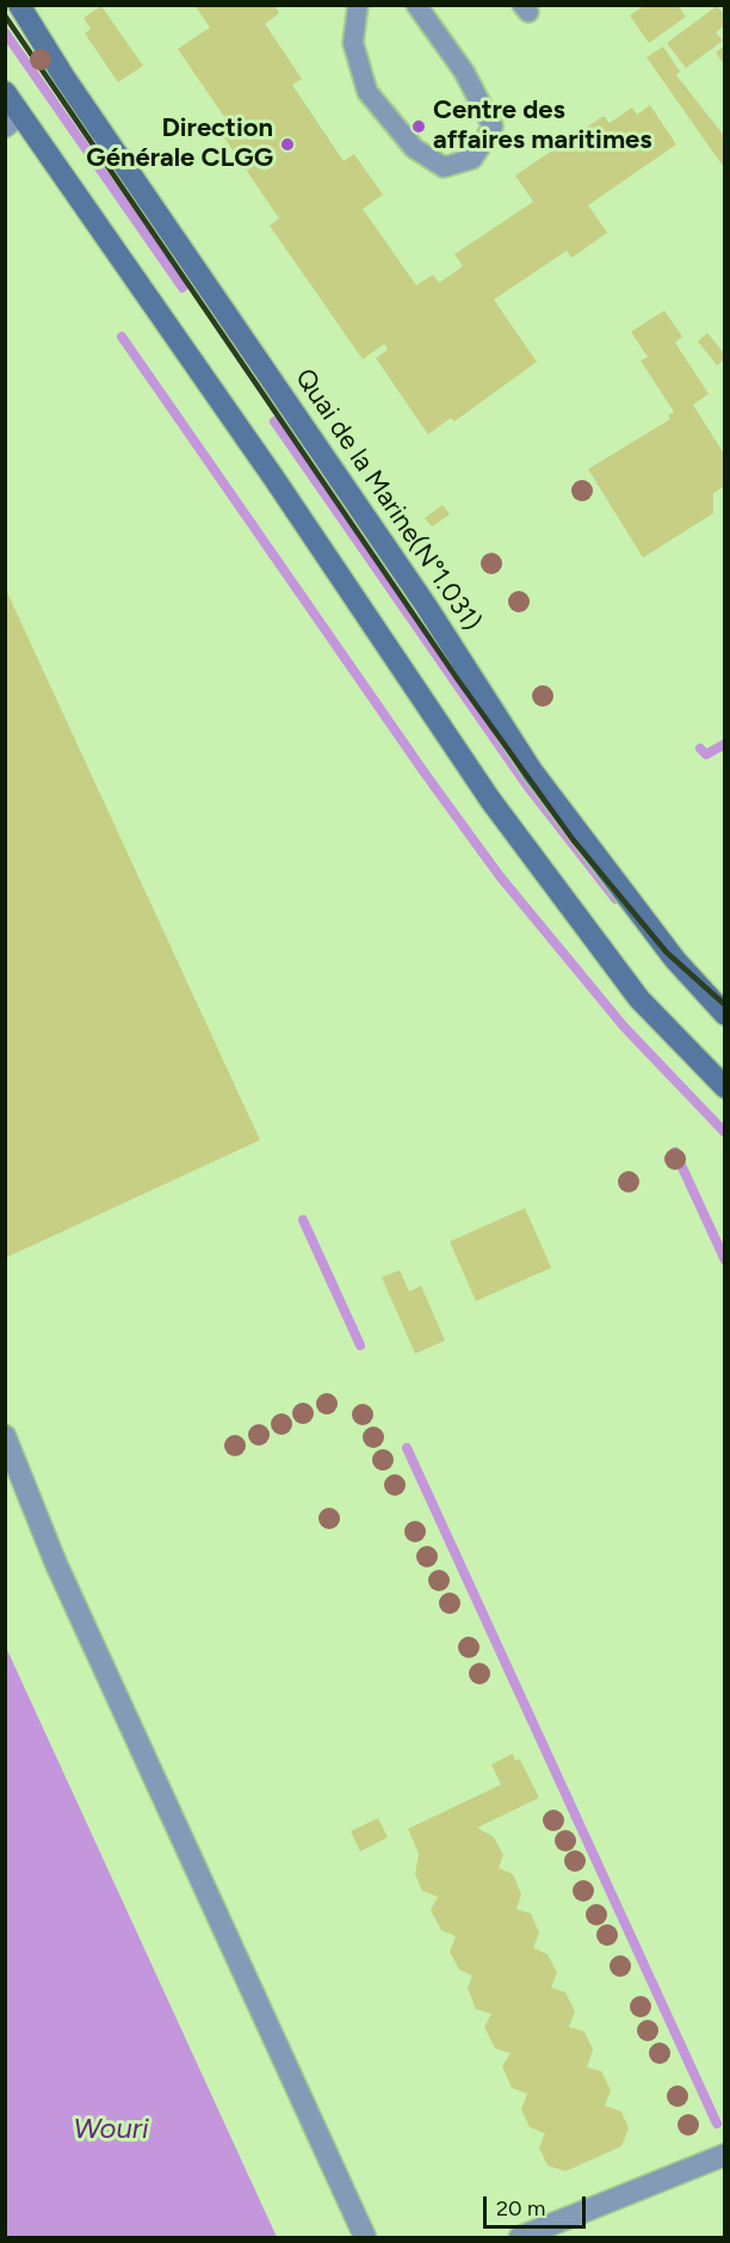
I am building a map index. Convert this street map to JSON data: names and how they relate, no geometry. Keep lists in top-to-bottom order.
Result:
{
  "streets": {
    "street": ["Quai de la Marine(N°1.031)"]
  },
  "water": ["Wouri"],
  "places": ["Centre des affaires maritimes", "Direction Générale CLGG"],
  "scale_bar": "20 m"
}
